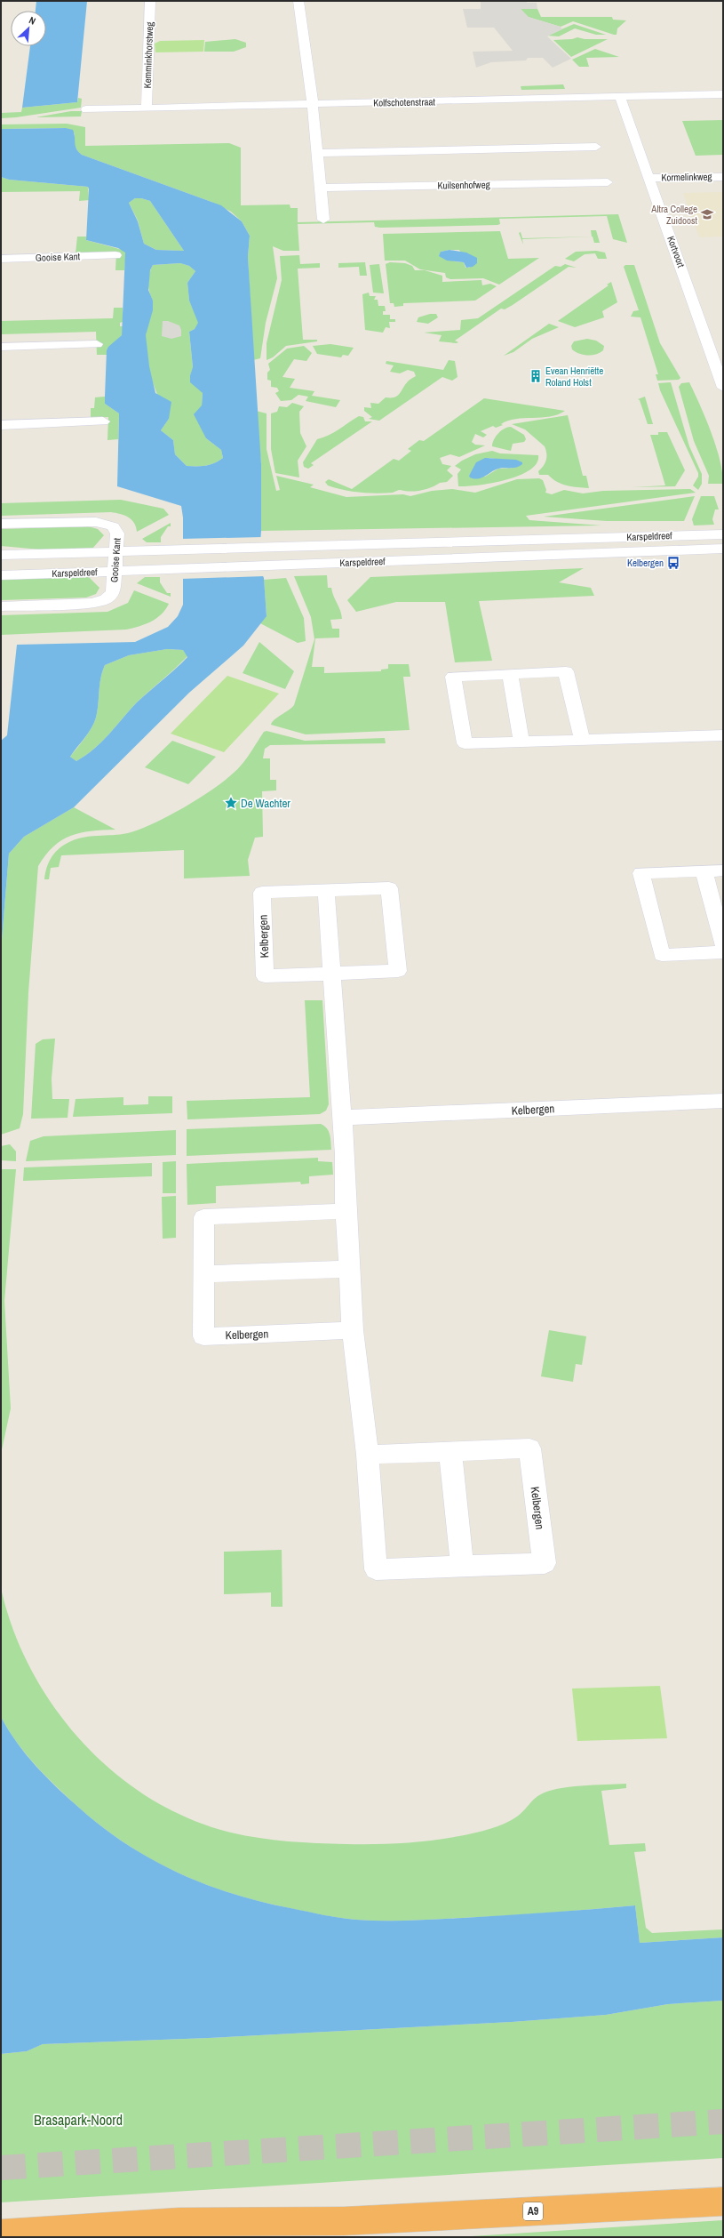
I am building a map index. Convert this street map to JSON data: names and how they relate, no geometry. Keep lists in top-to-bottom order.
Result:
{
  "streets": {
    "highway": ["A9"],
    "street": [
      "Kemminkhorstweg",
      "Kolfschotenstraat",
      "Kormelinkweg",
      "Kuilsenhofweg",
      "Kortvoort",
      "Gooise Kant",
      "Karspeldreef",
      "Kelbergen"
    ]
  },
  "crossings": [
    ["Kemminkhorstweg", "Kolfschotenstraat"],
    ["Kolfschotenstraat", "Kortvoort"],
    ["Kormelinkweg", "Kortvoort"],
    ["Gooise Kant", "Karspeldreef"]
  ],
  "parks": ["Brasapark-Noord"],
  "places": {
    "school or university": ["Altra College Zuidoost"],
    "building": ["Evean Henriëtte Roland Holst"],
    "bus stop": ["Kelbergen"],
    "place": ["De Wachter"]
  },
  "north": "top right"
}
